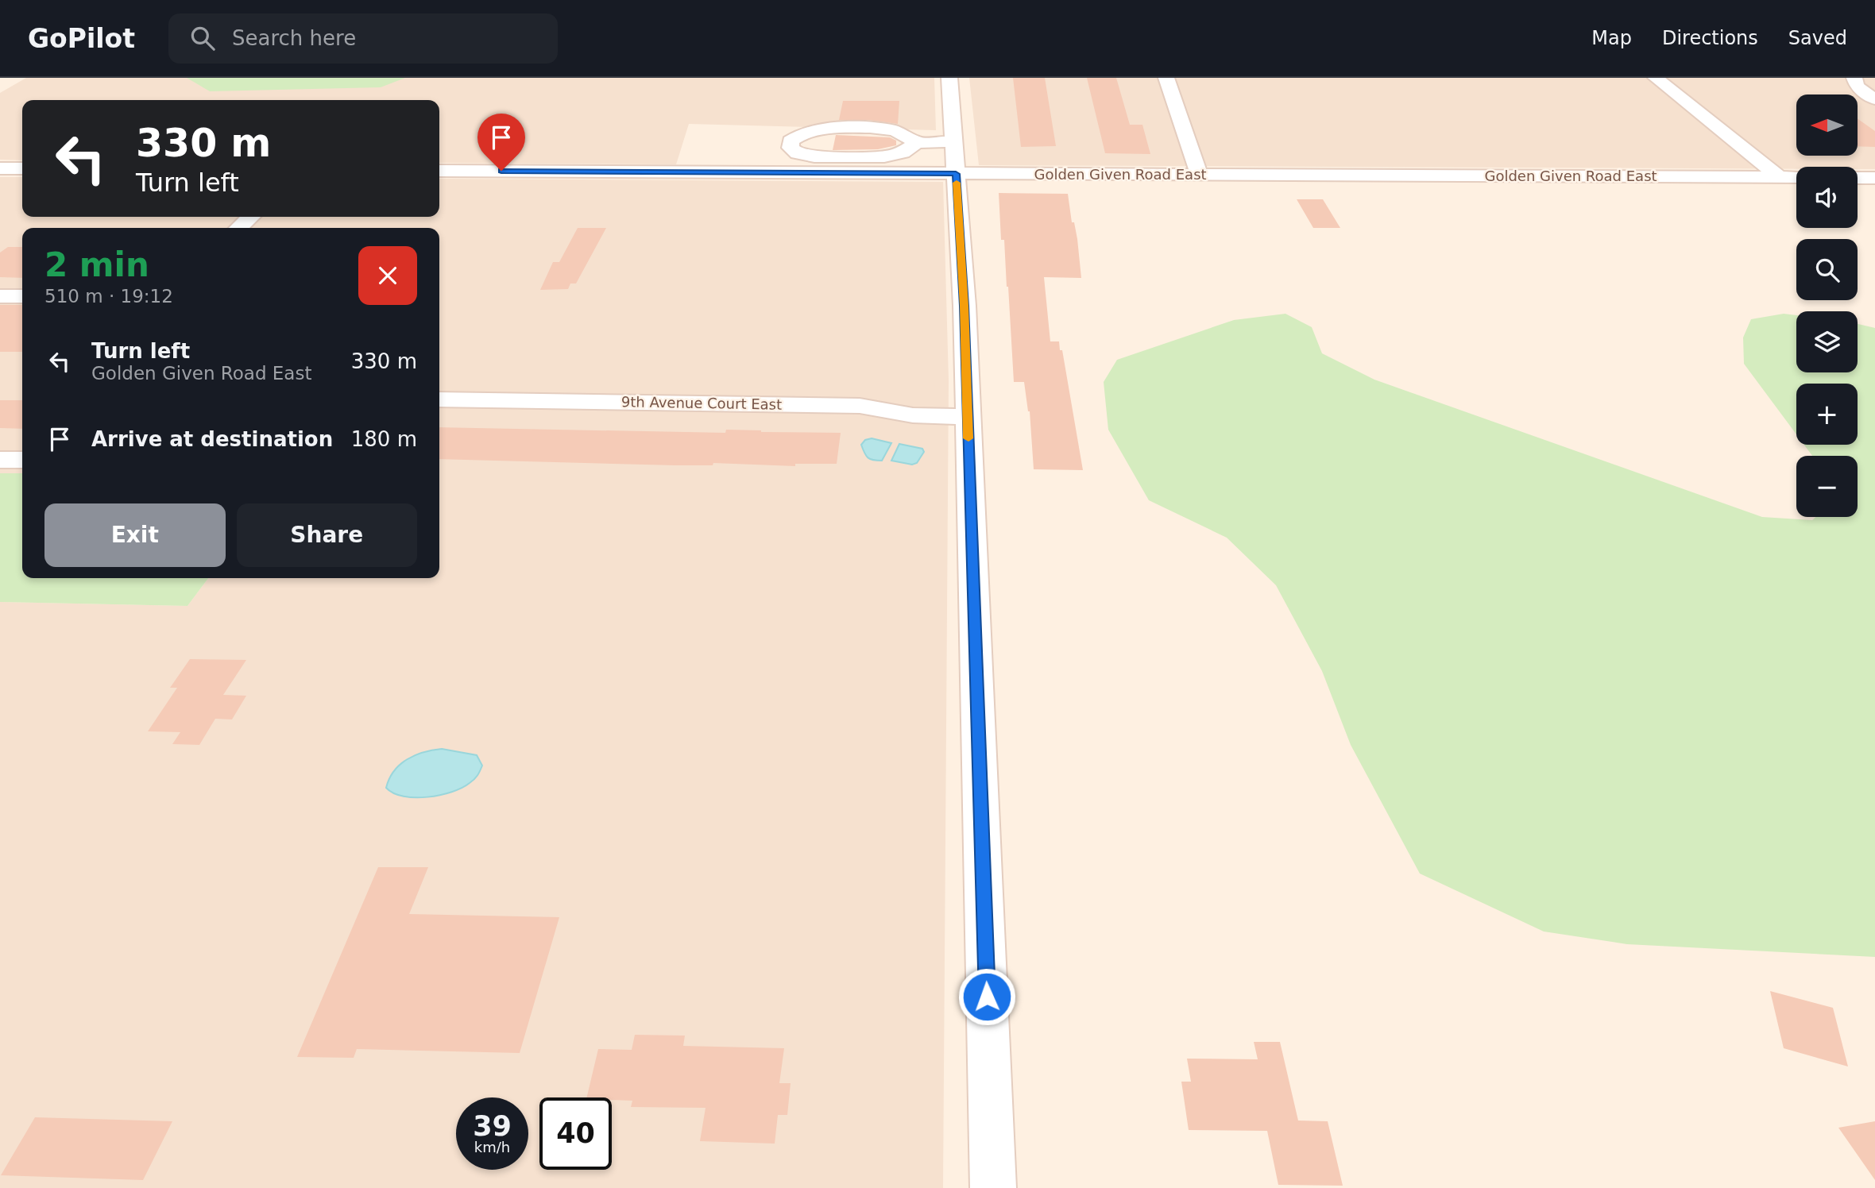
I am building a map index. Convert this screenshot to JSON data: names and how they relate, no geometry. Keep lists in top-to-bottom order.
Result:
{
  "streets": {
    "street": ["Golden Given Road East", "9th Avenue Court East"]
  },
  "north": "left",
  "page": {
    "header": "GoPilot",
    "search": "Search here",
    "nav": ["Map", "Directions", "Saved"],
    "map_buttons": ["+", "−"],
    "turn": ["330 m", "Turn left"],
    "heading": ["2 min", "510 m · 19:12"],
    "list": [
      {
        "name": "Turn left",
        "note": "Golden Given Road East",
        "value": "330 m"
      },
      {
        "name": "Arrive at destination",
        "value": "180 m"
      }
    ],
    "buttons": ["Exit", "Share"],
    "speed": "39 km/h",
    "limit": "40"
  }
}
